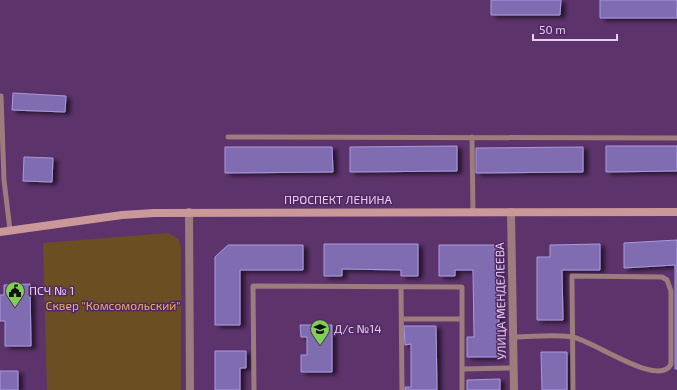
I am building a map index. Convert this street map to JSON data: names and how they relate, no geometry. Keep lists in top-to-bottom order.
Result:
{
  "streets": {
    "street": ["ПРОСПЕКТ ЛЕНИНА", "УЛИЦА МЕНДЕЛЕЕВА"]
  },
  "crossings": [
    ["ПРОСПЕКТ ЛЕНИНА", "УЛИЦА МЕНДЕЛЕЕВА"]
  ],
  "parks": ["Сквер \"Комсомольский\""],
  "places": {
    "public building": ["ПСЧ № 1"],
    "school or university": ["Д/с №14"]
  },
  "scale_bar": "50 m"
}
